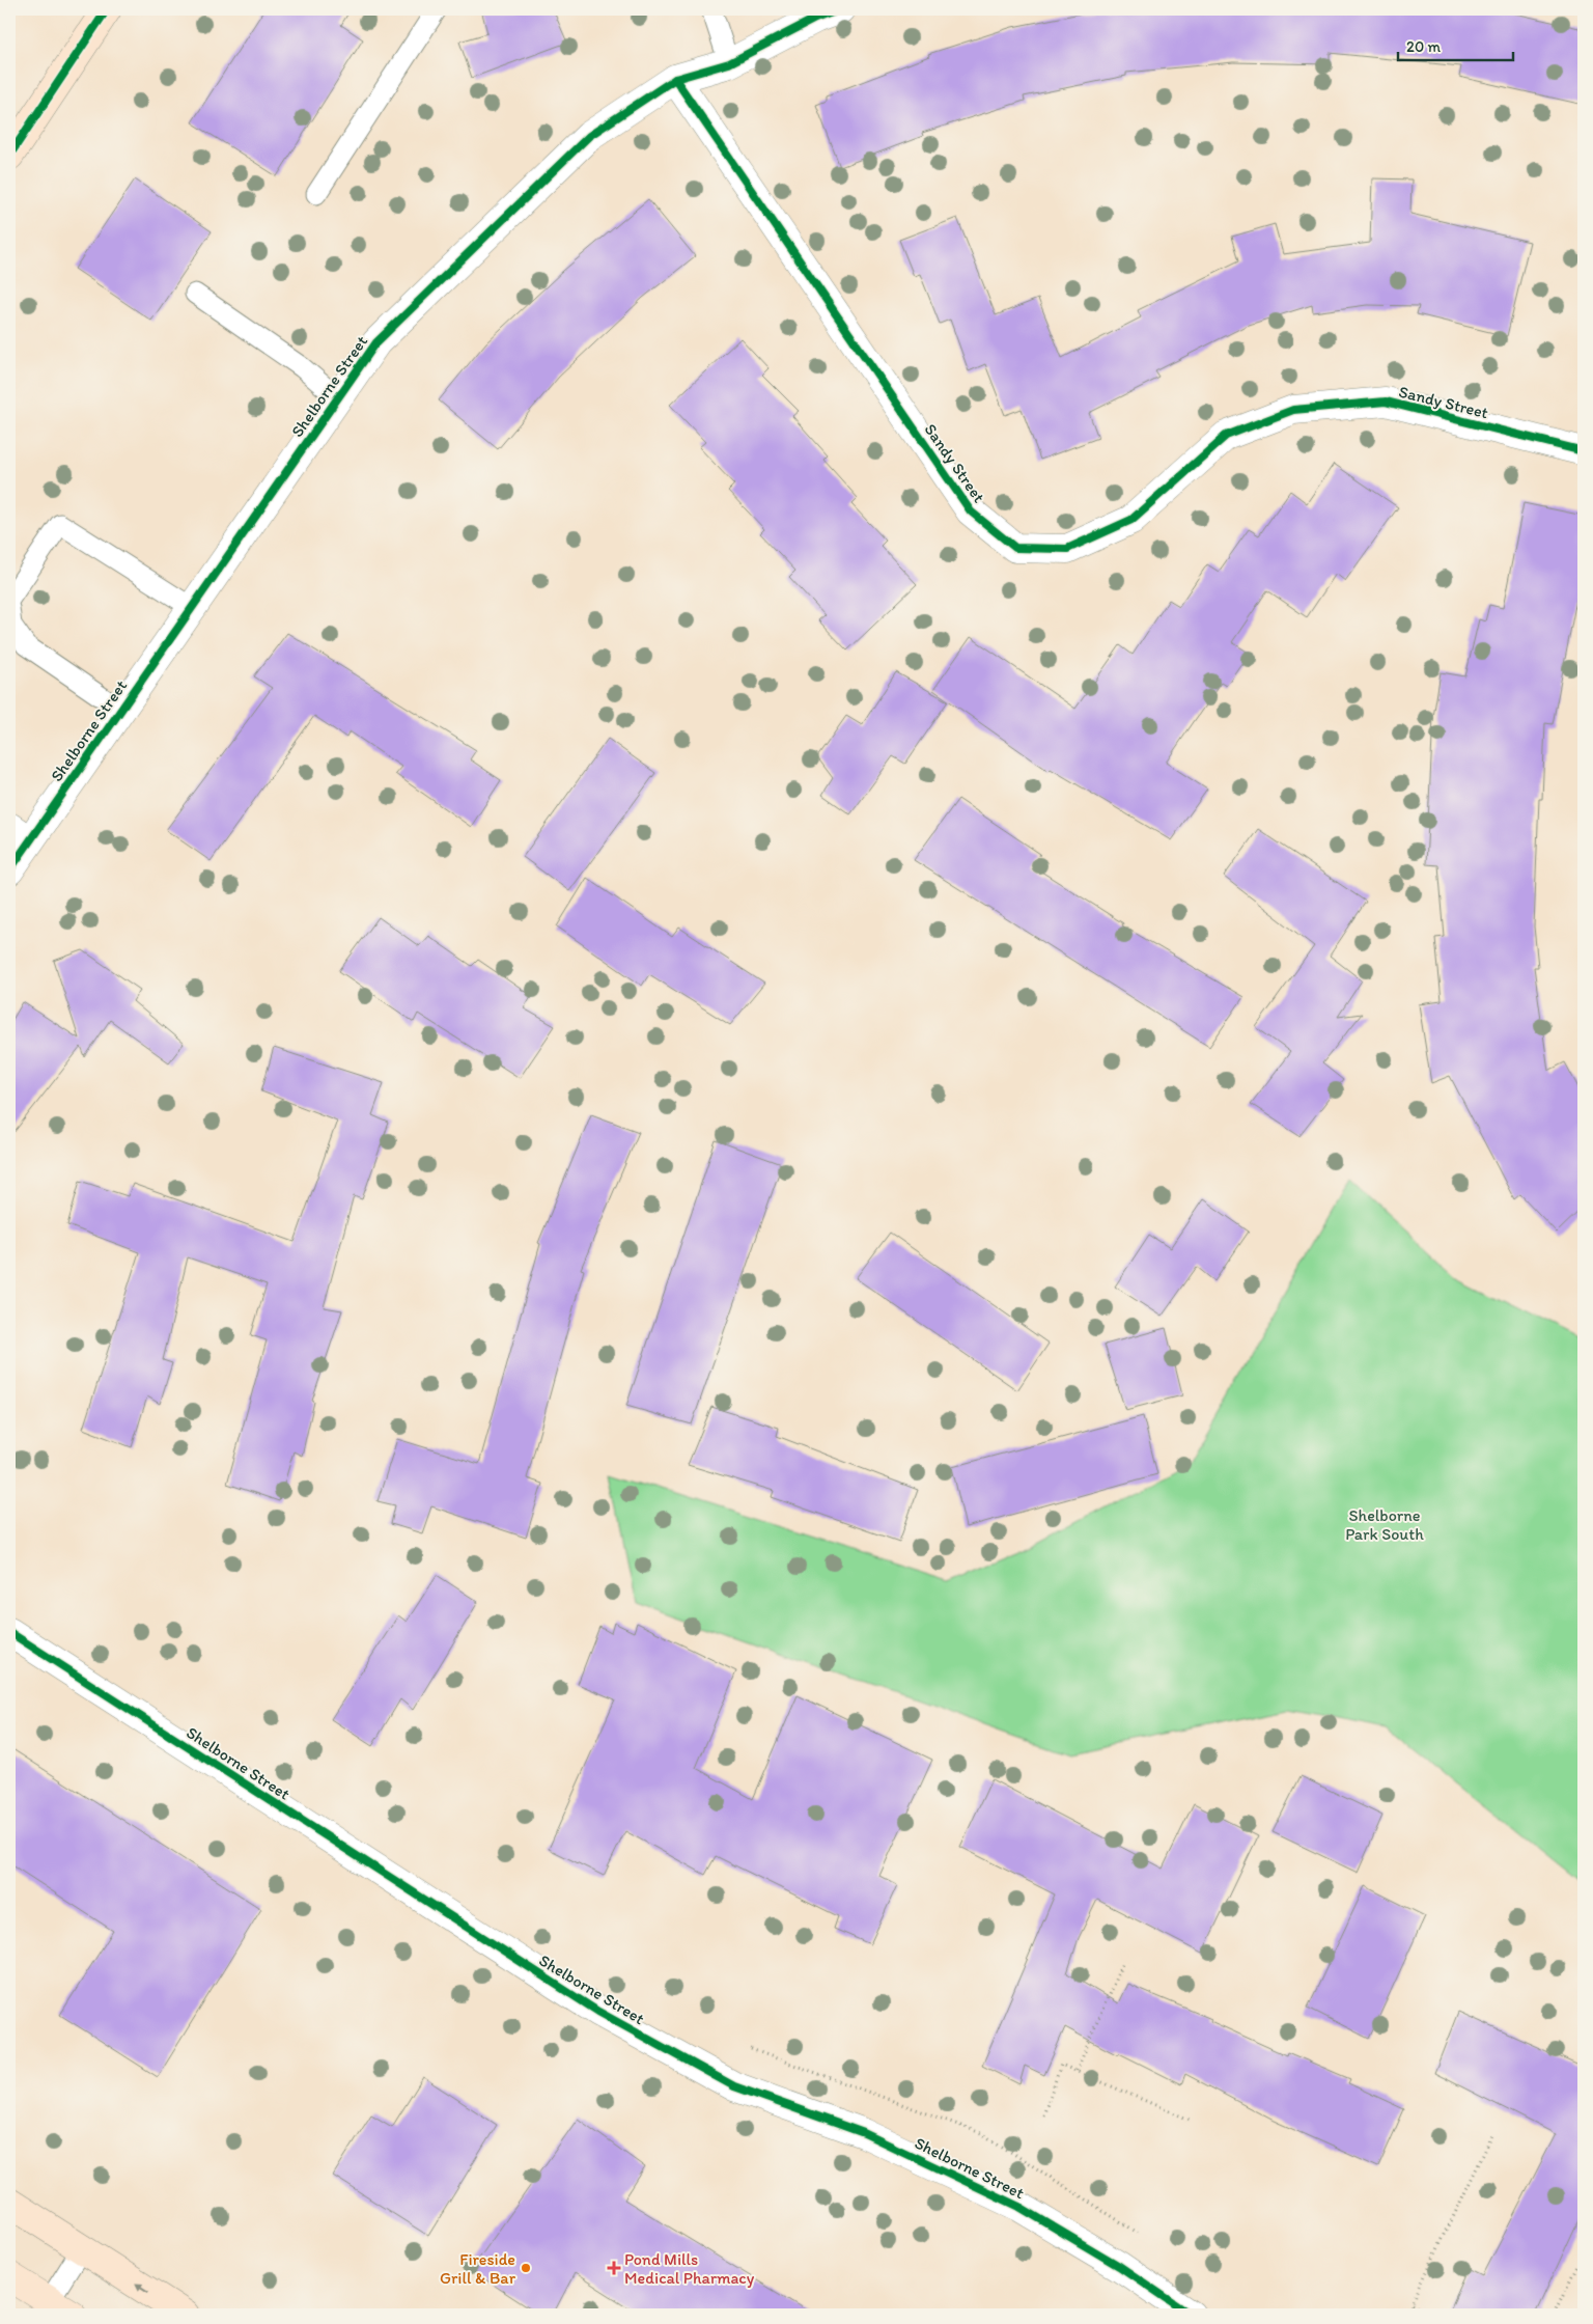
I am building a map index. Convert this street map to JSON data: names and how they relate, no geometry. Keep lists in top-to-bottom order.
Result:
{
  "streets": {
    "street": ["Shelborne Street", "Sandy Street"]
  },
  "crossings": [
    ["Shelborne Street", "Sandy Street"]
  ],
  "parks": ["Shelborne Park South"],
  "places": {
    "other": ["Fireside Grill & Bar"],
    "health": ["Pond Mills Medical Pharmacy"]
  },
  "scale_bar": "20 m"
}
